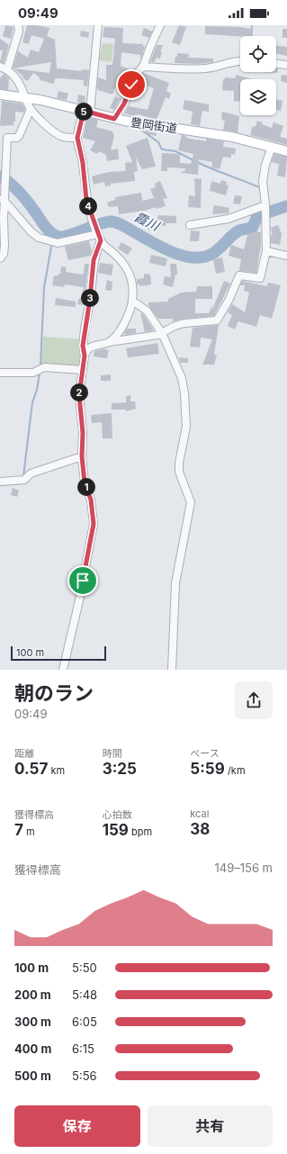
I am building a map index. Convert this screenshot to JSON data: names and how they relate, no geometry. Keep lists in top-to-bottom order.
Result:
{
  "streets": {
    "main road": ["豊岡街道"]
  },
  "water": ["霞川"],
  "scale_bar": "100 m",
  "page": {
    "status": "09:49",
    "pins": [
      "5",
      "4",
      "3",
      "2",
      "1"
    ],
    "scale": "100 m",
    "heading": ["朝のラン", "09:49"],
    "stats": [
      ["距離", "0.57 km"],
      ["時間", "3:25"],
      ["ペース", "5:59 /km"],
      ["獲得標高", "7 m"],
      ["心拍数", "159 bpm"],
      ["kcal", "38"]
    ],
    "chart": ["獲得標高", "149–156 m"],
    "list": [
      {
        "name": "100 m",
        "note": "5:50"
      },
      {
        "name": "200 m",
        "note": "5:48"
      },
      {
        "name": "300 m",
        "note": "6:05"
      },
      {
        "name": "400 m",
        "note": "6:15"
      },
      {
        "name": "500 m",
        "note": "5:56"
      }
    ],
    "buttons": ["保存", "共有"]
  }
}
